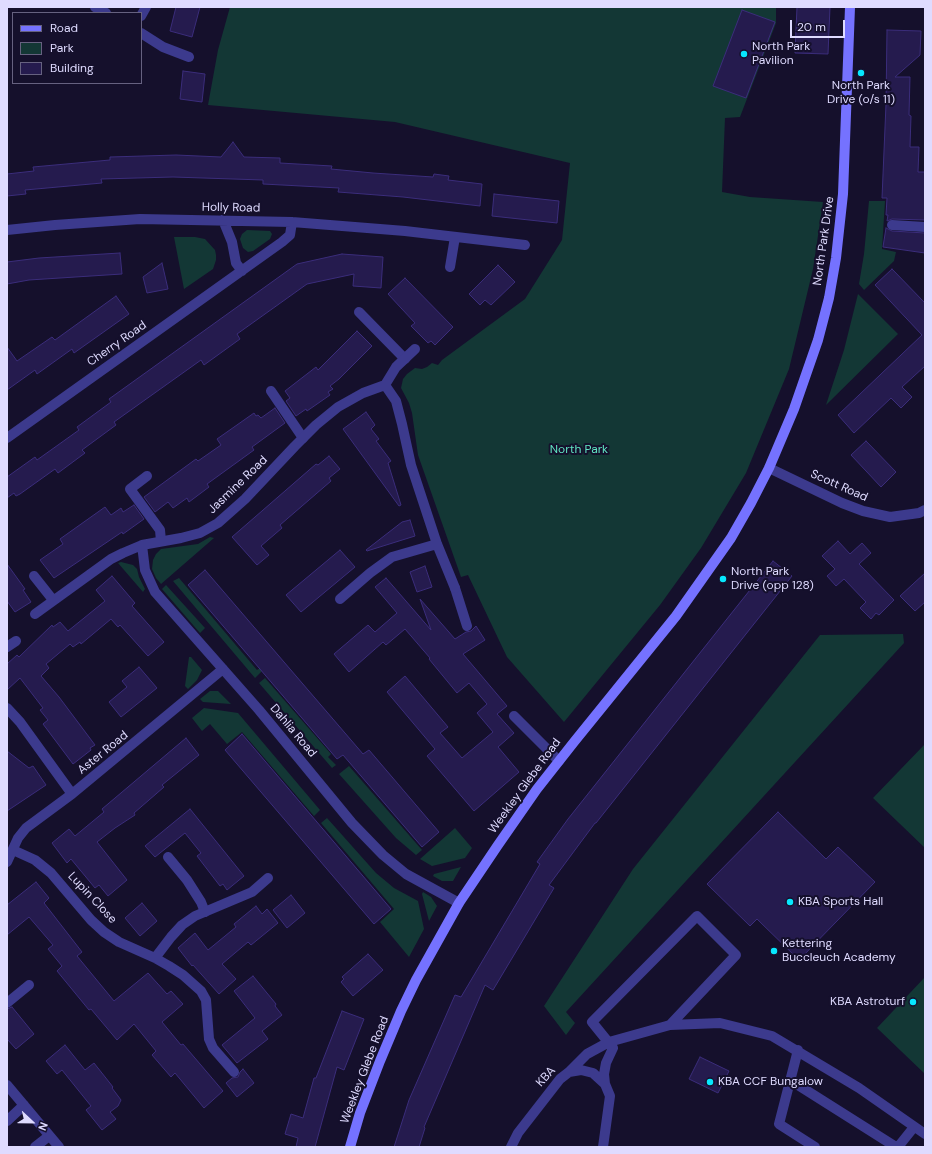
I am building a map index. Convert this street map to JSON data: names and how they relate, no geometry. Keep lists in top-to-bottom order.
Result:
{
  "streets": {
    "street": [
      "Holly Road",
      "North Park Drive",
      "Cherry Road",
      "Jasmine Road",
      "Scott Road",
      "Dahlia Road",
      "Aster Road",
      "Weekley Glebe Road",
      "Lupin Close",
      "KBA"
    ]
  },
  "crossings": [
    ["Holly Road", "Cherry Road"],
    ["North Park Drive", "Scott Road"],
    ["North Park Drive", "Weekley Glebe Road"],
    ["Jasmine Road", "Dahlia Road"],
    ["Scott Road", "Weekley Glebe Road"],
    ["Dahlia Road", "Aster Road"],
    ["Dahlia Road", "Weekley Glebe Road"],
    ["Aster Road", "Lupin Close"]
  ],
  "parks": ["North Park"],
  "places": [
    "North Park Pavilion",
    "North Park Drive (o/s 11)",
    "North Park Drive (opp 128)",
    "KBA Sports Hall",
    "Kettering Buccleuch Academy",
    "KBA Astroturf",
    "KBA CCF Bungalow"
  ],
  "legend": ["Road", "Park", "Building"],
  "scale_bar": "20 m",
  "north": "right"
}
